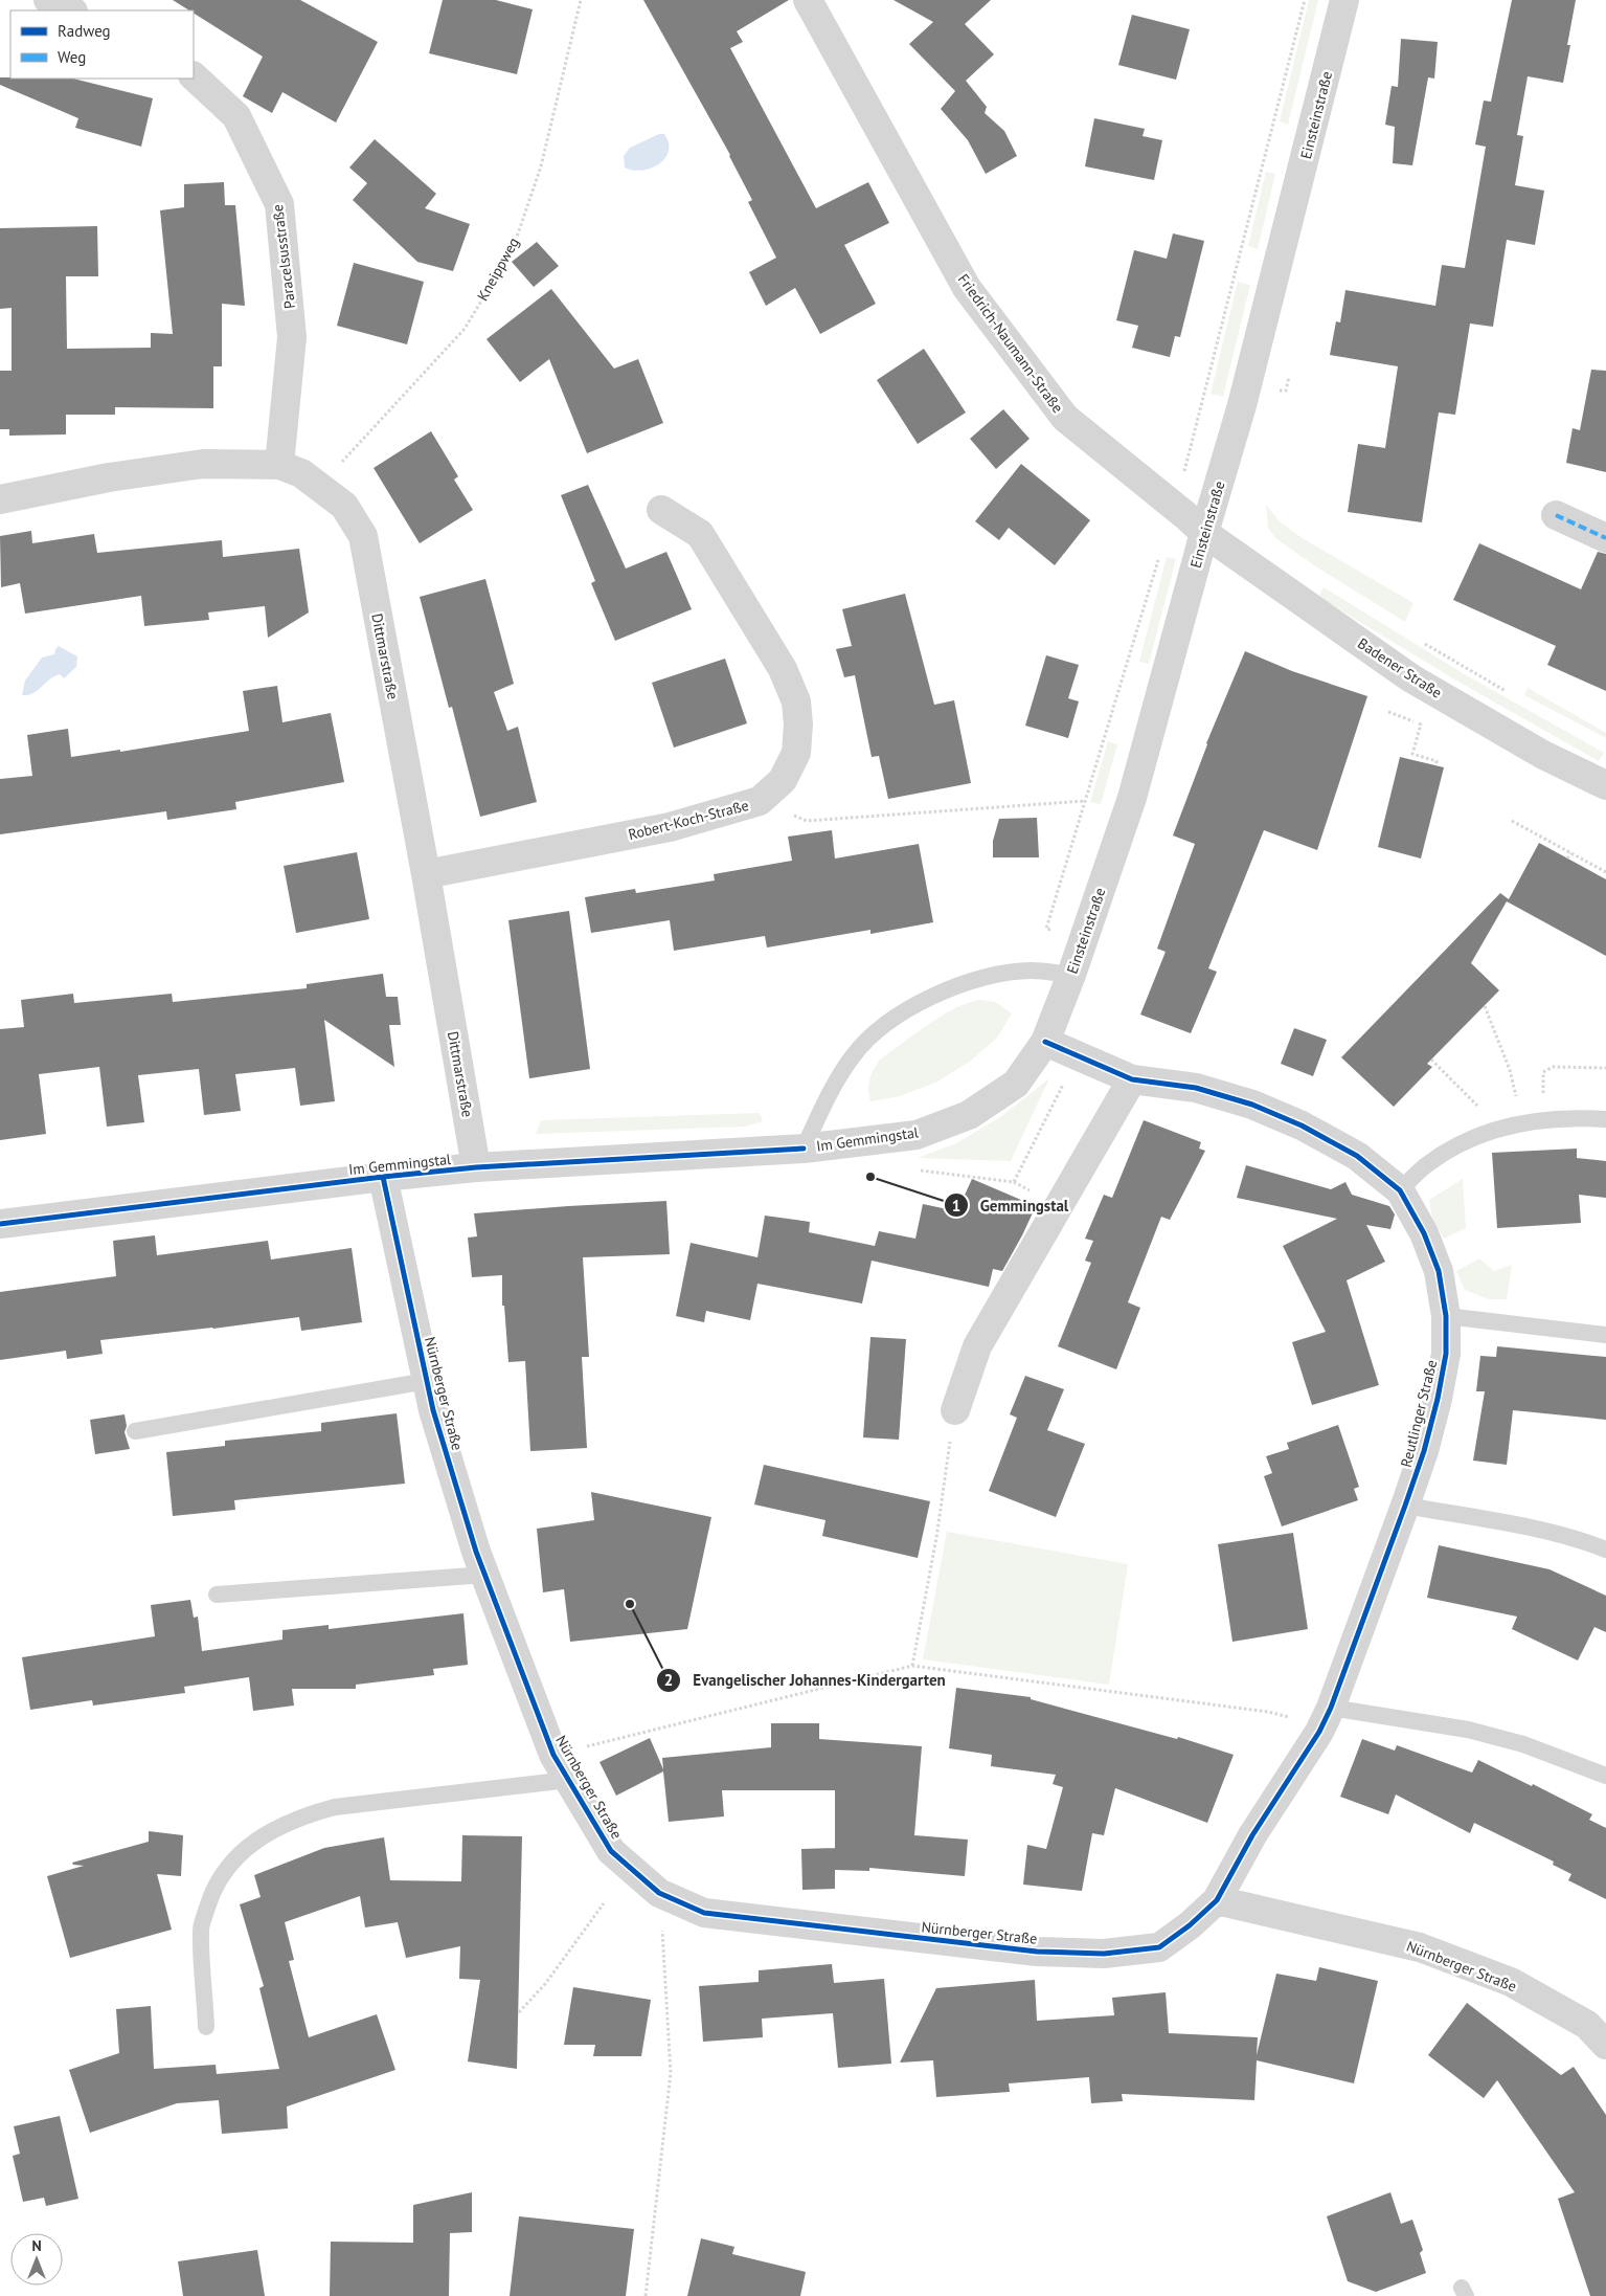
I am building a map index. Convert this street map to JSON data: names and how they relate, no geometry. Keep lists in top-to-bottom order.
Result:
{
  "streets": {
    "street": [
      "Einsteinstraße",
      "Paracelsusstraße",
      "Friedrich-Naumann-Straße",
      "Dittmarstraße",
      "Badener Straße",
      "Robert-Koch-Straße",
      "Im Gemmingstal",
      "Nürnberger Straße",
      "Reutlinger Straße"
    ],
    "path": ["Kneippweg"]
  },
  "crossings": [
    ["Einsteinstraße", "Friedrich-Naumann-Straße"],
    ["Einsteinstraße", "Badener Straße"],
    ["Einsteinstraße", "Im Gemmingstal"],
    ["Einsteinstraße", "Reutlinger Straße"],
    ["Paracelsusstraße", "Dittmarstraße"],
    ["Kneippweg", "Dittmarstraße"],
    ["Friedrich-Naumann-Straße", "Badener Straße"],
    ["Dittmarstraße", "Robert-Koch-Straße"],
    ["Dittmarstraße", "Im Gemmingstal"],
    ["Im Gemmingstal", "Nürnberger Straße"],
    ["Im Gemmingstal", "Reutlinger Straße"],
    ["Nürnberger Straße", "Reutlinger Straße"]
  ],
  "places": ["Gemmingstal", "Evangelischer Johannes-Kindergarten"],
  "legend": ["Radweg", "Weg"],
  "north": "top"
}
